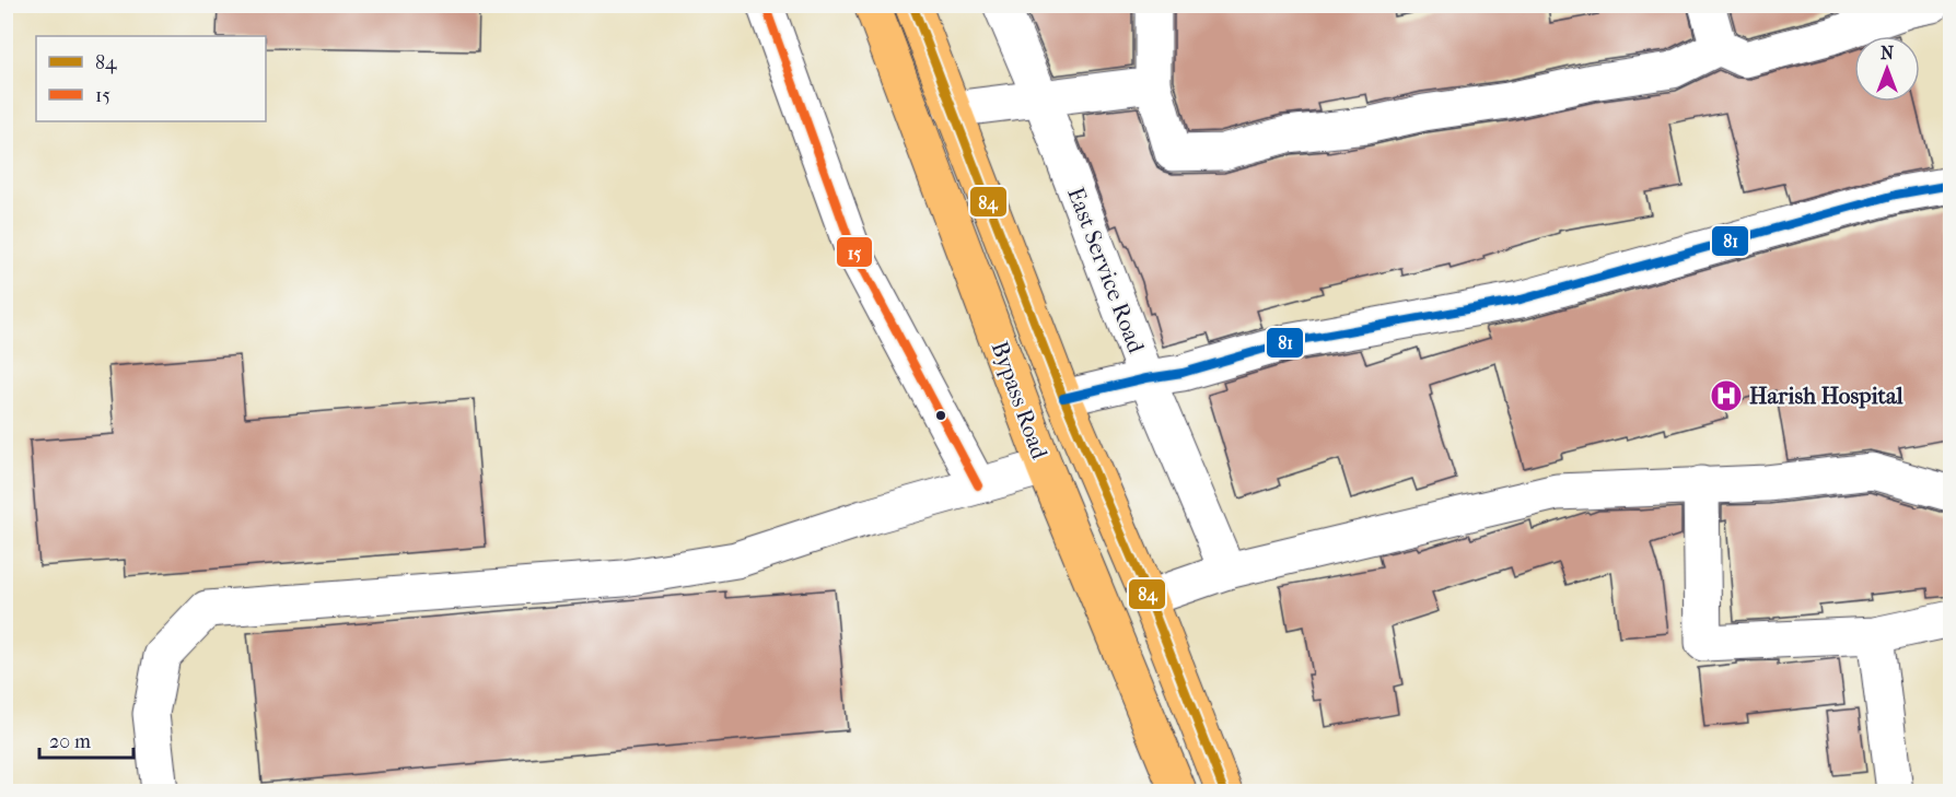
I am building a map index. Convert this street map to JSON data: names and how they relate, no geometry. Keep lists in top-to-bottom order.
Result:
{
  "streets": {
    "main road": ["Bypass Road"],
    "street": ["East Service Road"]
  },
  "places": {
    "hospital": ["Harish Hospital"]
  },
  "lines": ["transit line 84", "transit line 15", "transit line 81"],
  "legend": ["84", "15"],
  "scale_bar": "20 m",
  "north": "top"
}
